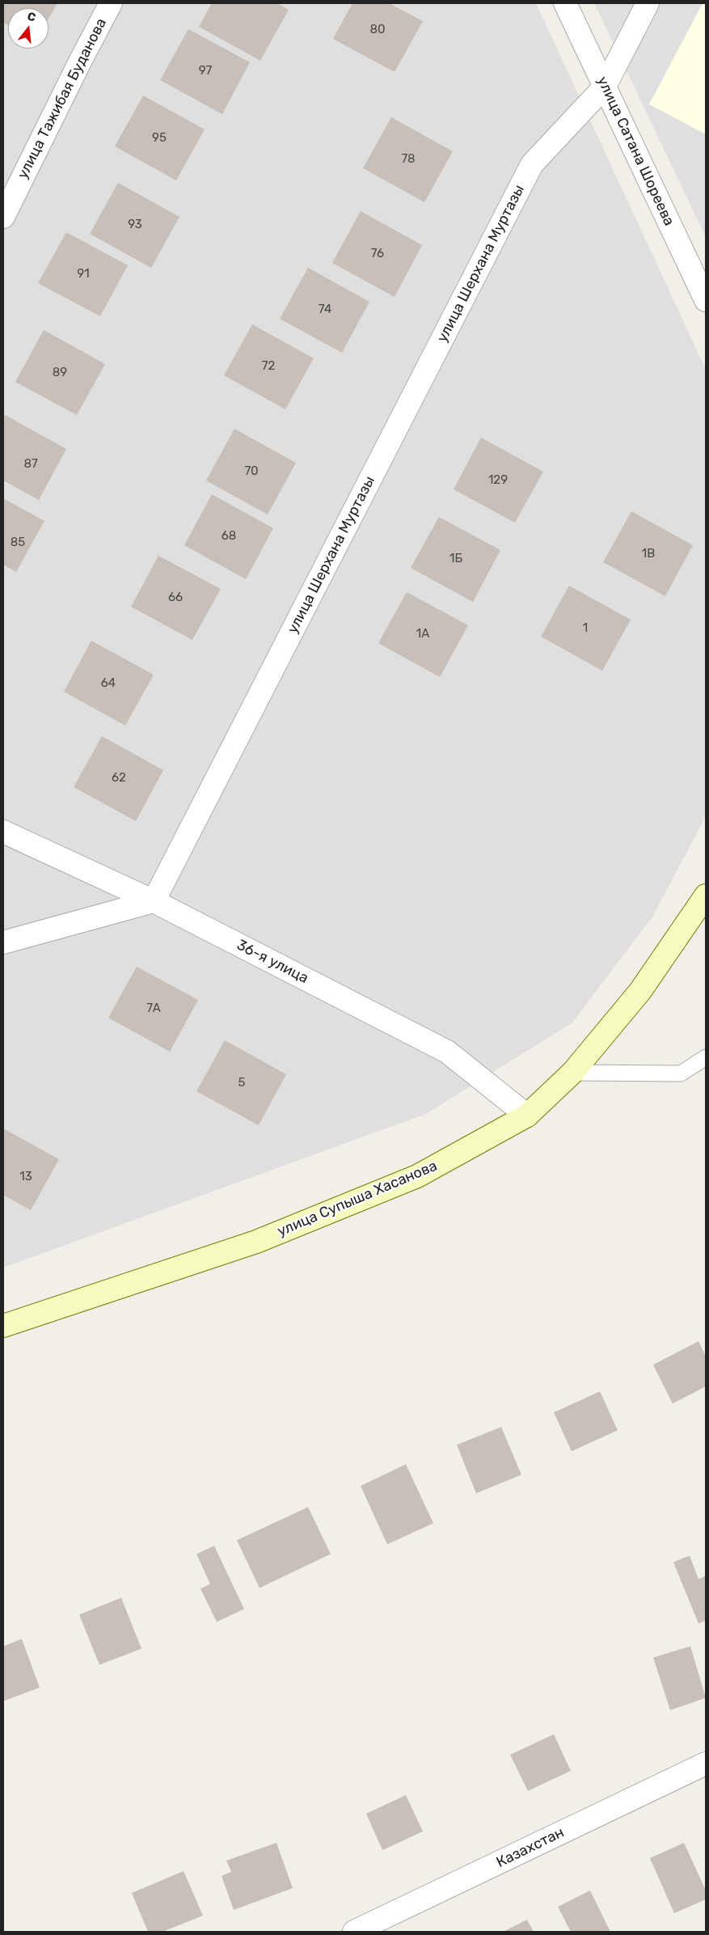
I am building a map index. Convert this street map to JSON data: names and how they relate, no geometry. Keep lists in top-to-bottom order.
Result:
{
  "streets": {
    "street": [
      "улица Тажибая Буданова",
      "улица Сатана Шореева",
      "улица Шерхана Муртазы",
      "36-я улица",
      "улица Супыша Хасанова",
      "Казахстан"
    ]
  },
  "crossings": [
    ["улица Сатана Шореева", "улица Шерхана Муртазы"],
    ["улица Шерхана Муртазы", "36-я улица"],
    ["36-я улица", "улица Супыша Хасанова"]
  ],
  "house_numbers": [
    "80",
    "97",
    "95",
    "78",
    "93",
    "76",
    "91",
    "74",
    "72",
    "89",
    "87",
    "70",
    "129",
    "68",
    "85",
    "1В",
    "1Б",
    "66",
    "1",
    "1А",
    "64",
    "62",
    "7А",
    "5",
    "13"
  ],
  "north": "top"
}
